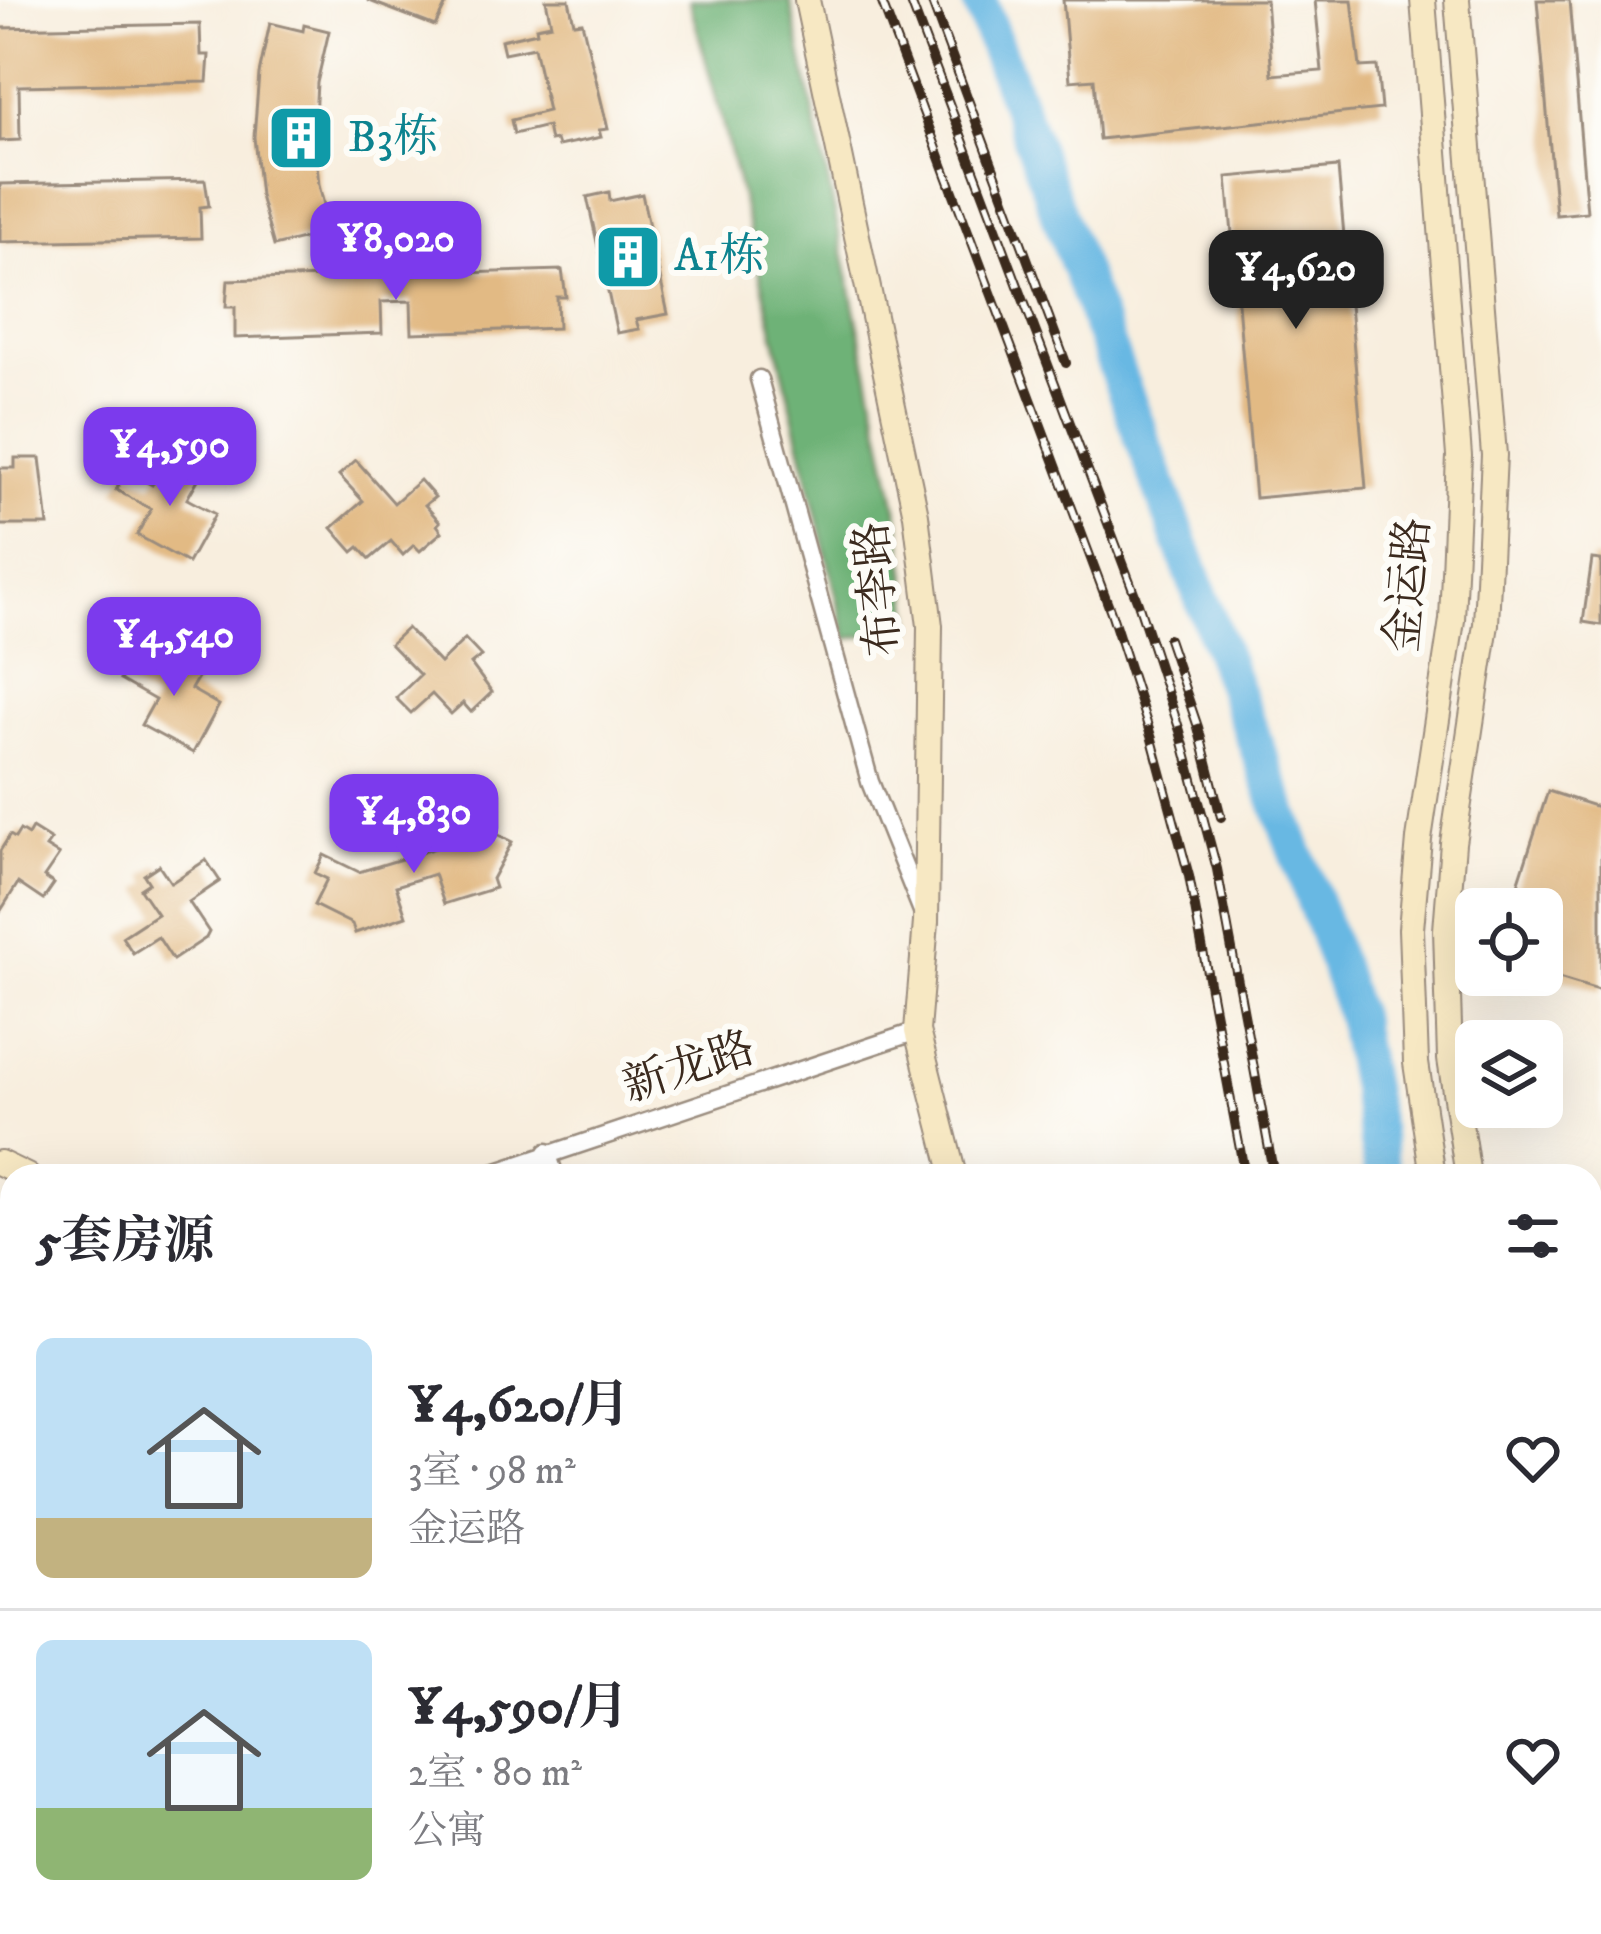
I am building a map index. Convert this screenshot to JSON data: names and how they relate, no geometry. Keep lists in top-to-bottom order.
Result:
{
  "streets": {
    "main road": ["金运路", "布李路"],
    "street": ["新龙路"]
  },
  "crossings": [
    ["布李路", "新龙路"]
  ],
  "places": {
    "building": ["B3栋", "A1栋"]
  },
  "page": {
    "price": [
      "¥8,020",
      "¥4,620",
      "¥4,590",
      "¥4,540",
      "¥4,830"
    ],
    "heading": "5套房源",
    "list": [
      {
        "name": "¥4,620/月",
        "note": "3室 · 98 m² · 金运路"
      },
      {
        "name": "¥4,590/月",
        "note": "2室 · 80 m² · 公寓"
      }
    ]
  }
}
